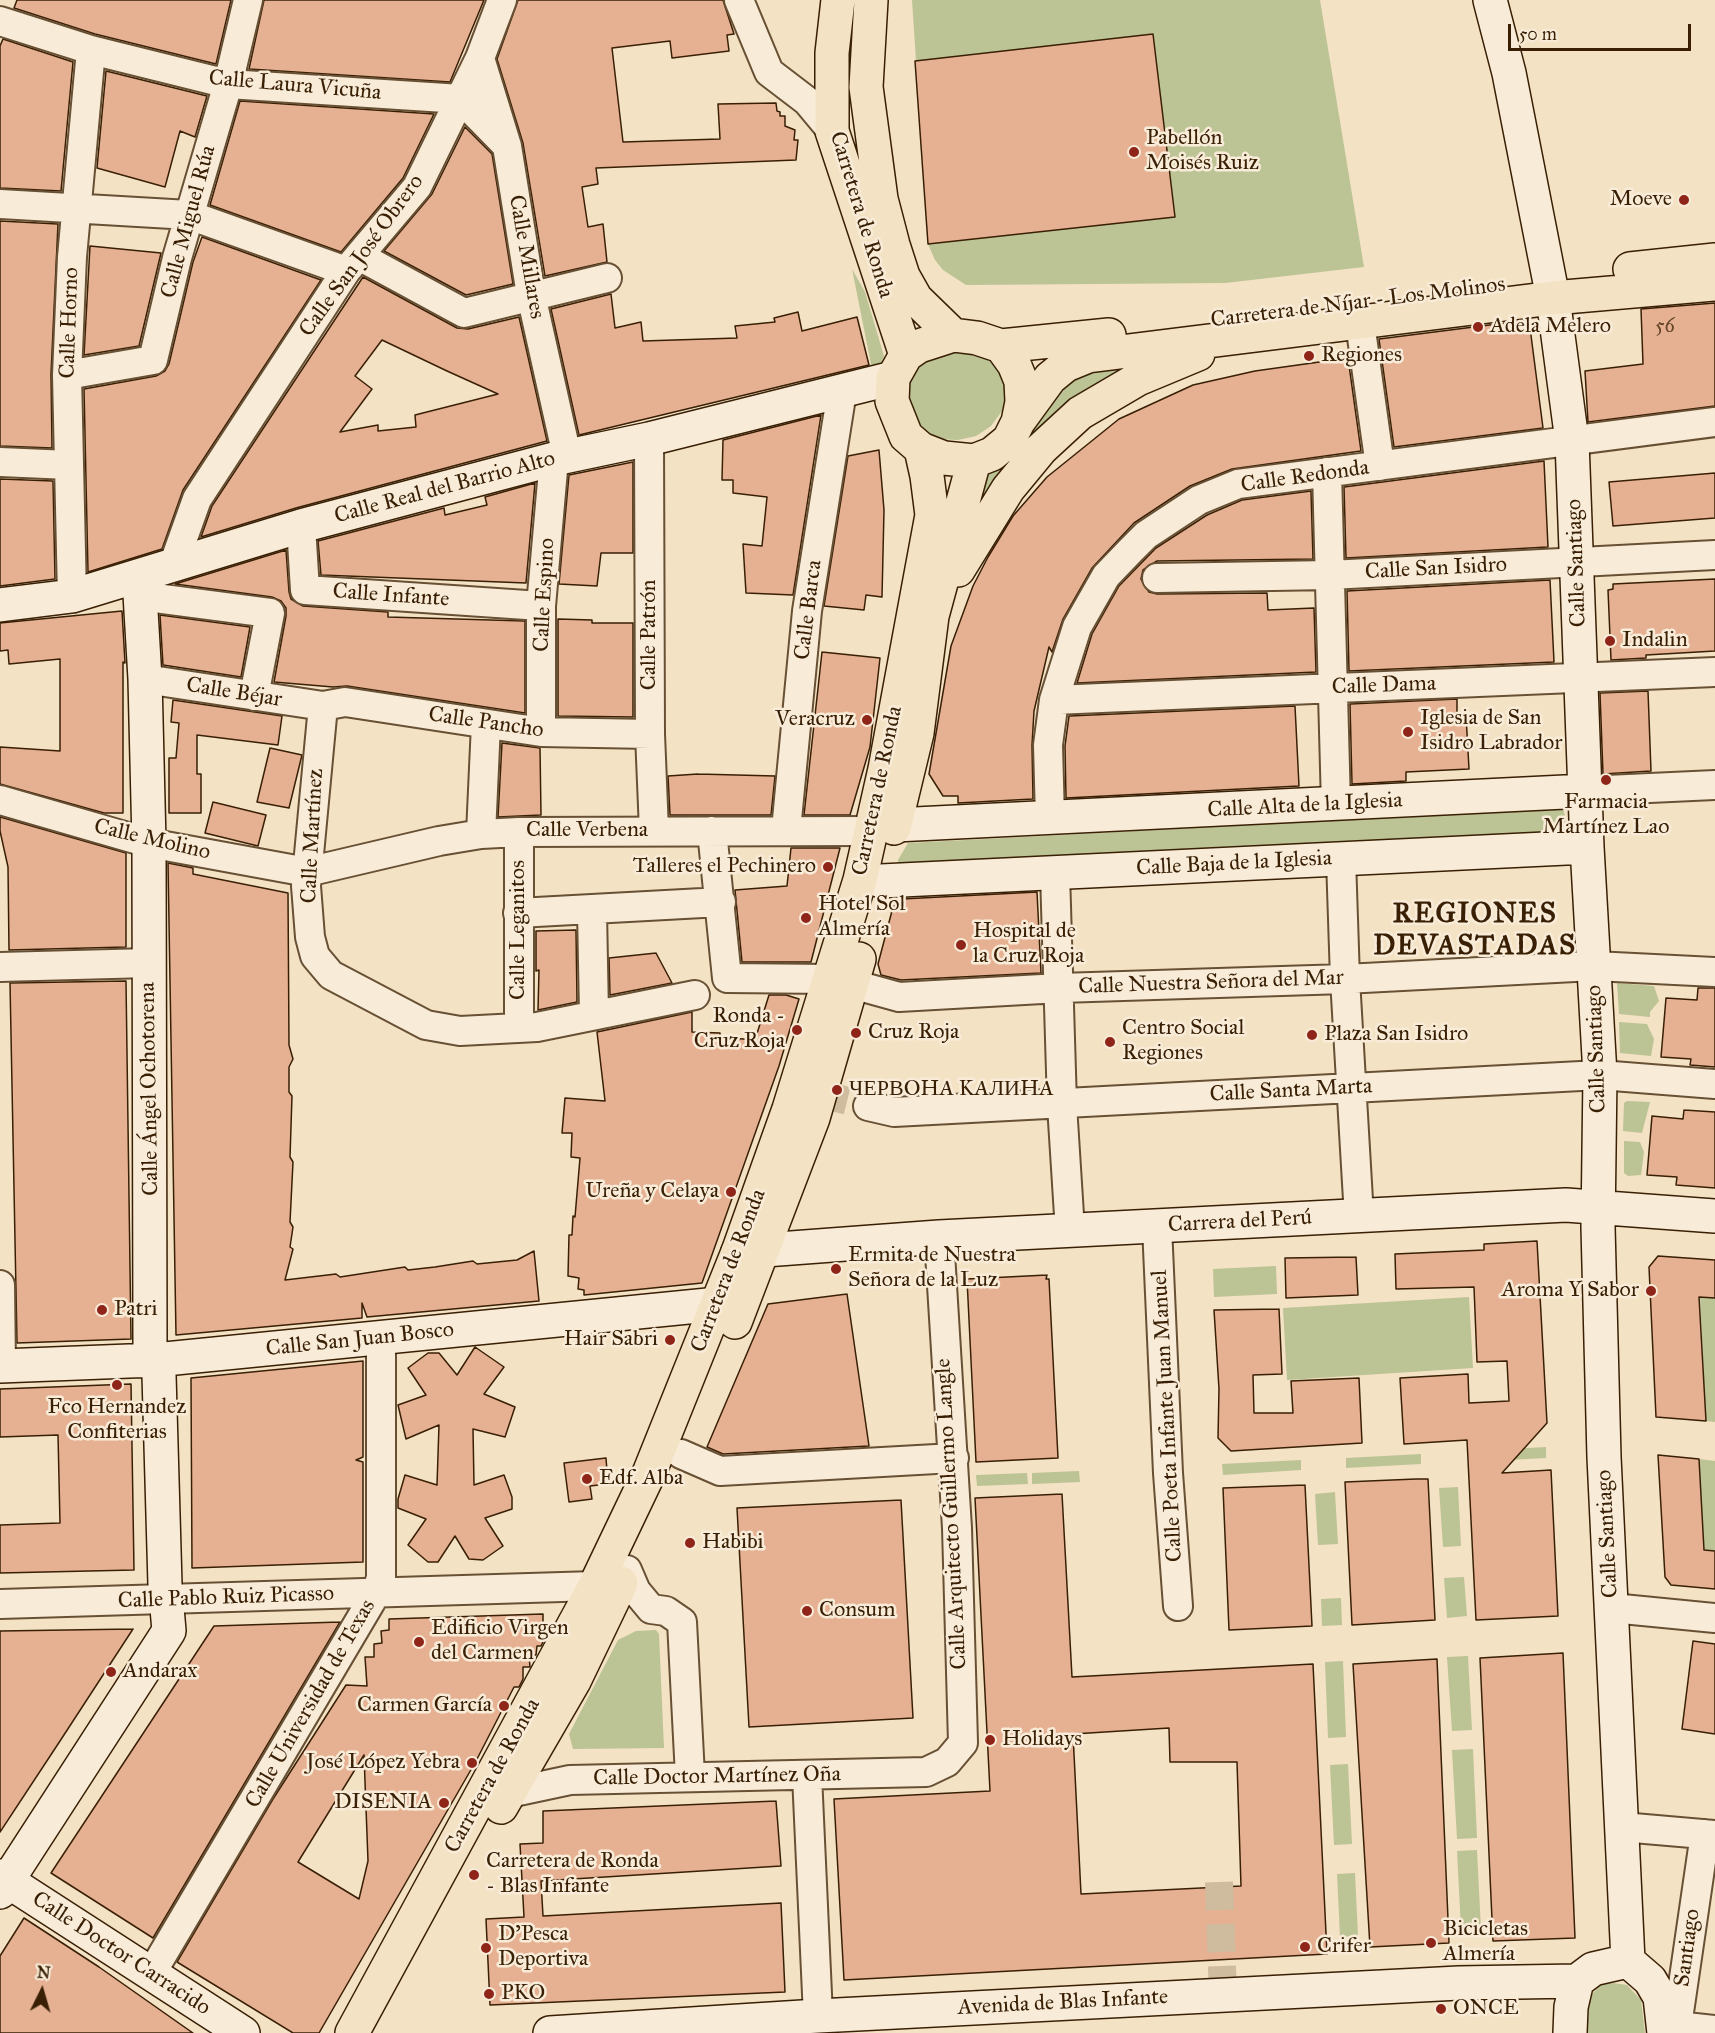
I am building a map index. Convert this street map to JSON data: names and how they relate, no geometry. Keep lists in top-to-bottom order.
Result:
{
  "streets": {
    "main road": ["Carretera de Ronda", "Carretera de Níjar - Los Molinos"],
    "street": [
      "Calle Laura Vicuña",
      "Calle Miguel Rúa",
      "Calle San José Obrero",
      "Calle Millares",
      "Calle Horno",
      "Calle Redonda",
      "Calle Real del Barrio Alto",
      "Calle Santiago",
      "Calle San Isidro",
      "Calle Espino",
      "Calle Infante",
      "Calle Barca",
      "Calle Patrón",
      "Calle Dama",
      "Calle Béjar",
      "Calle Pancho",
      "Calle Alta de la Iglesia",
      "Calle Verbena",
      "Calle Martínez",
      "Calle Molino",
      "Calle Baja de la Iglesia",
      "Calle Leganitos",
      "Calle Nuestra Señora del Mar",
      "Calle Ángel Ochotorena",
      "Calle Santa Marta",
      "Carrera del Perú",
      "Calle San Juan Bosco",
      "Calle Poeta Infante Juan Manuel",
      "Calle Arquitecto Guillermo Langle",
      "Calle Pablo Ruiz Picasso",
      "Calle Universidad de Texas",
      "Calle Doctor Martínez Oña",
      "Santiago",
      "Calle Doctor Carracido",
      "Avenida de Blas Infante"
    ]
  },
  "crossings": [
    ["Calle Laura Vicuña", "Calle Miguel Rúa"],
    ["Calle Laura Vicuña", "Calle San José Obrero"],
    ["Calle Laura Vicuña", "Calle Horno"],
    ["Carretera de Ronda", "Carretera de Níjar - Los Molinos"],
    ["Carretera de Ronda", "Calle Real del Barrio Alto"],
    ["Carretera de Ronda", "Calle Alta de la Iglesia"],
    ["Carretera de Ronda", "Calle Verbena"],
    ["Carretera de Ronda", "Calle Baja de la Iglesia"],
    ["Carretera de Ronda", "Calle Nuestra Señora del Mar"],
    ["Carretera de Ronda", "Carrera del Perú"],
    ["Carretera de Ronda", "Calle San Juan Bosco"],
    ["Carretera de Ronda", "Calle Pablo Ruiz Picasso"],
    ["Carretera de Ronda", "Calle Doctor Martínez Oña"],
    ["Calle Miguel Rúa", "Calle Horno"],
    ["Calle San José Obrero", "Calle Millares"],
    ["Calle San José Obrero", "Calle Real del Barrio Alto"],
    ["Calle Millares", "Calle Real del Barrio Alto"],
    ["Calle Millares", "Calle Espino"],
    ["Carretera de Níjar - Los Molinos", "Calle Real del Barrio Alto"],
    ["Carretera de Níjar - Los Molinos", "Calle Santiago"],
    ["Calle Horno", "Calle Real del Barrio Alto"],
    ["Calle Redonda", "Calle Santiago"],
    ["Calle Redonda", "Calle San Isidro"],
    ["Calle Redonda", "Calle Dama"],
    ["Calle Redonda", "Calle Alta de la Iglesia"],
    ["Calle Real del Barrio Alto", "Calle Espino"],
    ["Calle Real del Barrio Alto", "Calle Infante"],
    ["Calle Real del Barrio Alto", "Calle Barca"],
    ["Calle Real del Barrio Alto", "Calle Patrón"],
    ["Calle Real del Barrio Alto", "Calle Ángel Ochotorena"],
    ["Calle Santiago", "Calle San Isidro"],
    ["Calle Santiago", "Calle Dama"],
    ["Calle Santiago", "Calle Alta de la Iglesia"],
    ["Calle Santiago", "Calle Baja de la Iglesia"],
    ["Calle Santiago", "Calle Nuestra Señora del Mar"],
    ["Calle Santiago", "Calle Santa Marta"],
    ["Calle Santiago", "Carrera del Perú"],
    ["Calle Espino", "Calle Infante"],
    ["Calle Espino", "Calle Pancho"],
    ["Calle Barca", "Calle Verbena"],
    ["Calle Patrón", "Calle Pancho"],
    ["Calle Patrón", "Calle Verbena"],
    ["Calle Béjar", "Calle Pancho"],
    ["Calle Béjar", "Calle Martínez"],
    ["Calle Béjar", "Calle Ángel Ochotorena"],
    ["Calle Pancho", "Calle Martínez"],
    ["Calle Alta de la Iglesia", "Calle Verbena"],
    ["Calle Verbena", "Calle Martínez"],
    ["Calle Verbena", "Calle Molino"],
    ["Calle Verbena", "Calle Leganitos"],
    ["Calle Martínez", "Calle Molino"],
    ["Calle Martínez", "Calle Leganitos"],
    ["Calle Molino", "Calle Ángel Ochotorena"],
    ["Calle Ángel Ochotorena", "Calle San Juan Bosco"],
    ["Calle Ángel Ochotorena", "Calle Pablo Ruiz Picasso"],
    ["Calle Ángel Ochotorena", "Calle Doctor Carracido"],
    ["Carrera del Perú", "Calle Poeta Infante Juan Manuel"],
    ["Carrera del Perú", "Calle Arquitecto Guillermo Langle"],
    ["Calle San Juan Bosco", "Calle Universidad de Texas"],
    ["Calle Arquitecto Guillermo Langle", "Calle Doctor Martínez Oña"],
    ["Calle Pablo Ruiz Picasso", "Calle Universidad de Texas"],
    ["Calle Universidad de Texas", "Calle Doctor Carracido"]
  ],
  "districts": ["REGIONES DEVASTADAS"],
  "places": [
    "Pabellón Moisés Ruiz",
    "Moeve",
    "Adela Melero",
    "Regiones",
    "Indalin",
    "Veracruz",
    "Iglesia de San Isidro Labrador",
    "Farmacia Martínez Lao",
    "Talleres el Pechinero",
    "Hotel Sol Almería",
    "Hospital de la Cruz Roja",
    "Ronda - Cruz Roja",
    "Cruz Roja",
    "Plaza San Isidro",
    "Centro Social Regiones",
    "ЧЕРВOHA KAЛИHA",
    "Ureña y Celaya",
    "Ermita de Nuestra Señora de la Luz",
    "Aroma Y Sabor",
    "Patri",
    "Hair Sabri",
    "Fco Hernandez Confiterias",
    "Edf. Alba",
    "Habibi",
    "Consum",
    "Edificio Virgen del Carmen",
    "Andarax",
    "Carmen García",
    "Holidays",
    "José López Yebra",
    "DISENIA",
    "Carretera de Ronda - Blas Infante",
    "Bicicletas Almería",
    "Crifer",
    "D'Pesca Deportiva",
    "PKO",
    "ONCE"
  ],
  "house_numbers": ["56"],
  "scale_bar": "50 m",
  "north": "top"
}
